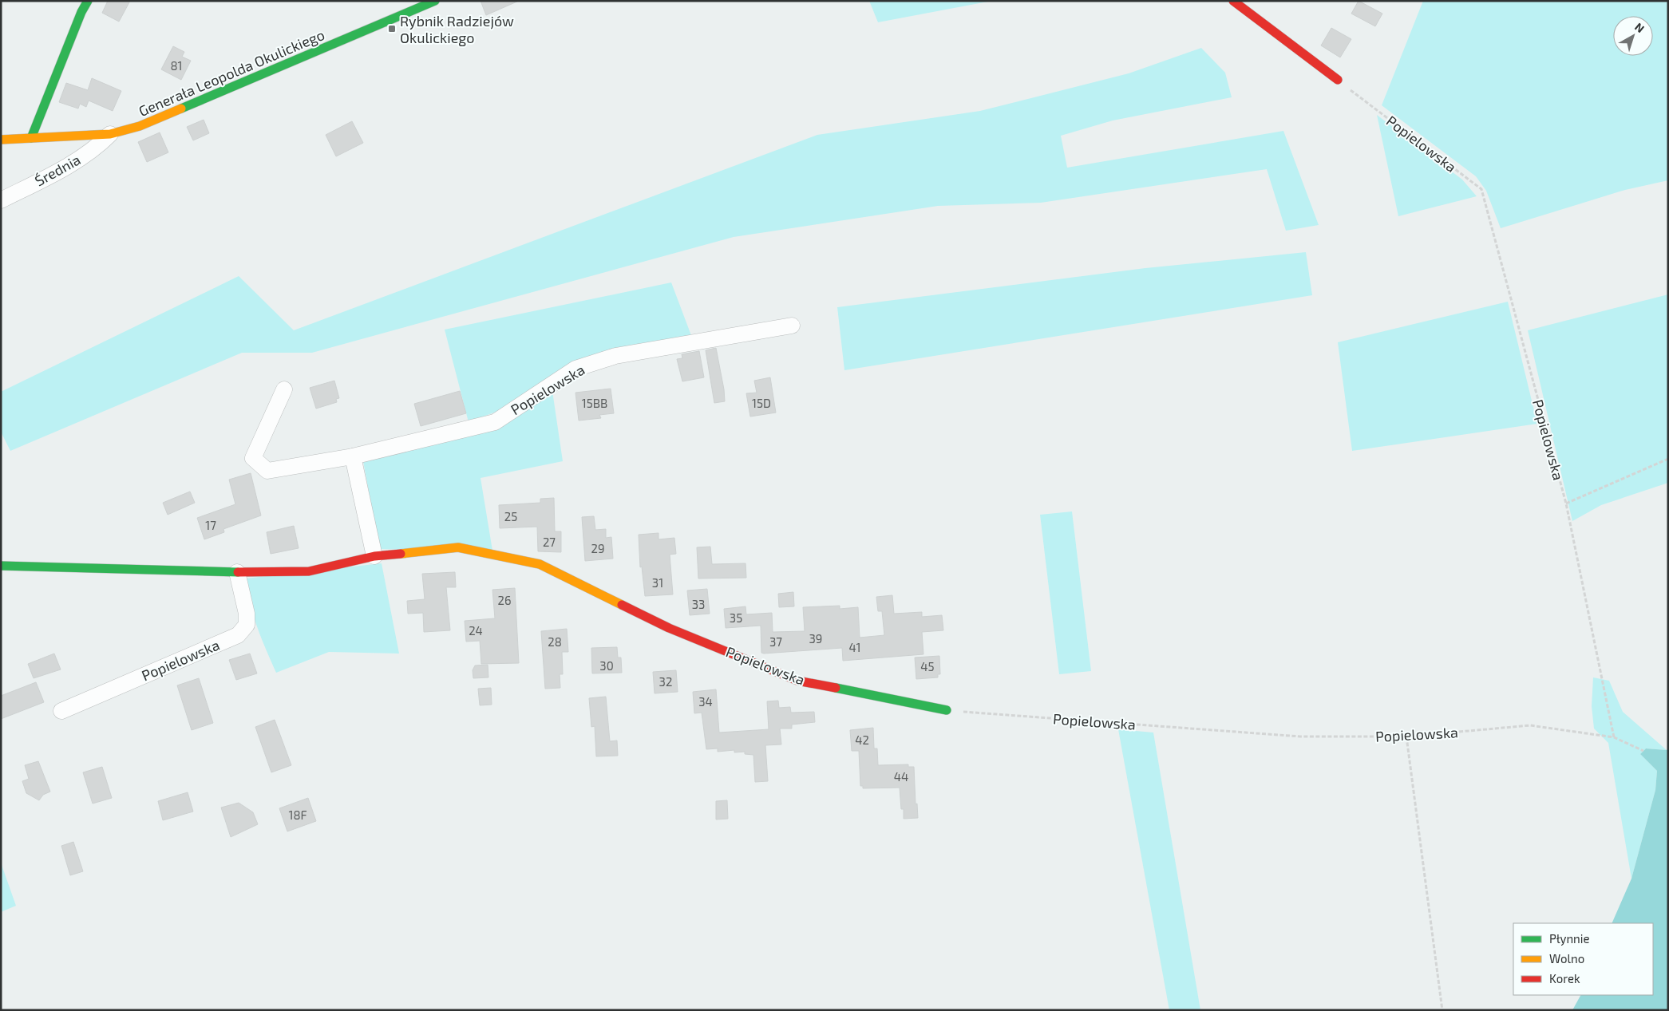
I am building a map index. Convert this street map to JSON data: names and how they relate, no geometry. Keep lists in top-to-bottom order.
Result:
{
  "streets": {
    "street": ["Generała Leopolda Okulickiego", "Popielowska", "Średnia"]
  },
  "crossings": [
    ["Generała Leopolda Okulickiego", "Średnia"]
  ],
  "places": {
    "transit": ["Rybnik Radziejów Okulickiego"]
  },
  "house_numbers": [
    "81",
    "15BB",
    "15D",
    "25",
    "17",
    "27",
    "29",
    "31",
    "26",
    "33",
    "35",
    "24",
    "39",
    "28",
    "37",
    "41",
    "30",
    "45",
    "32",
    "34",
    "42",
    "44",
    "18F"
  ],
  "legend": ["Płynnie", "Wolno", "Korek"],
  "north": "top right"
}
